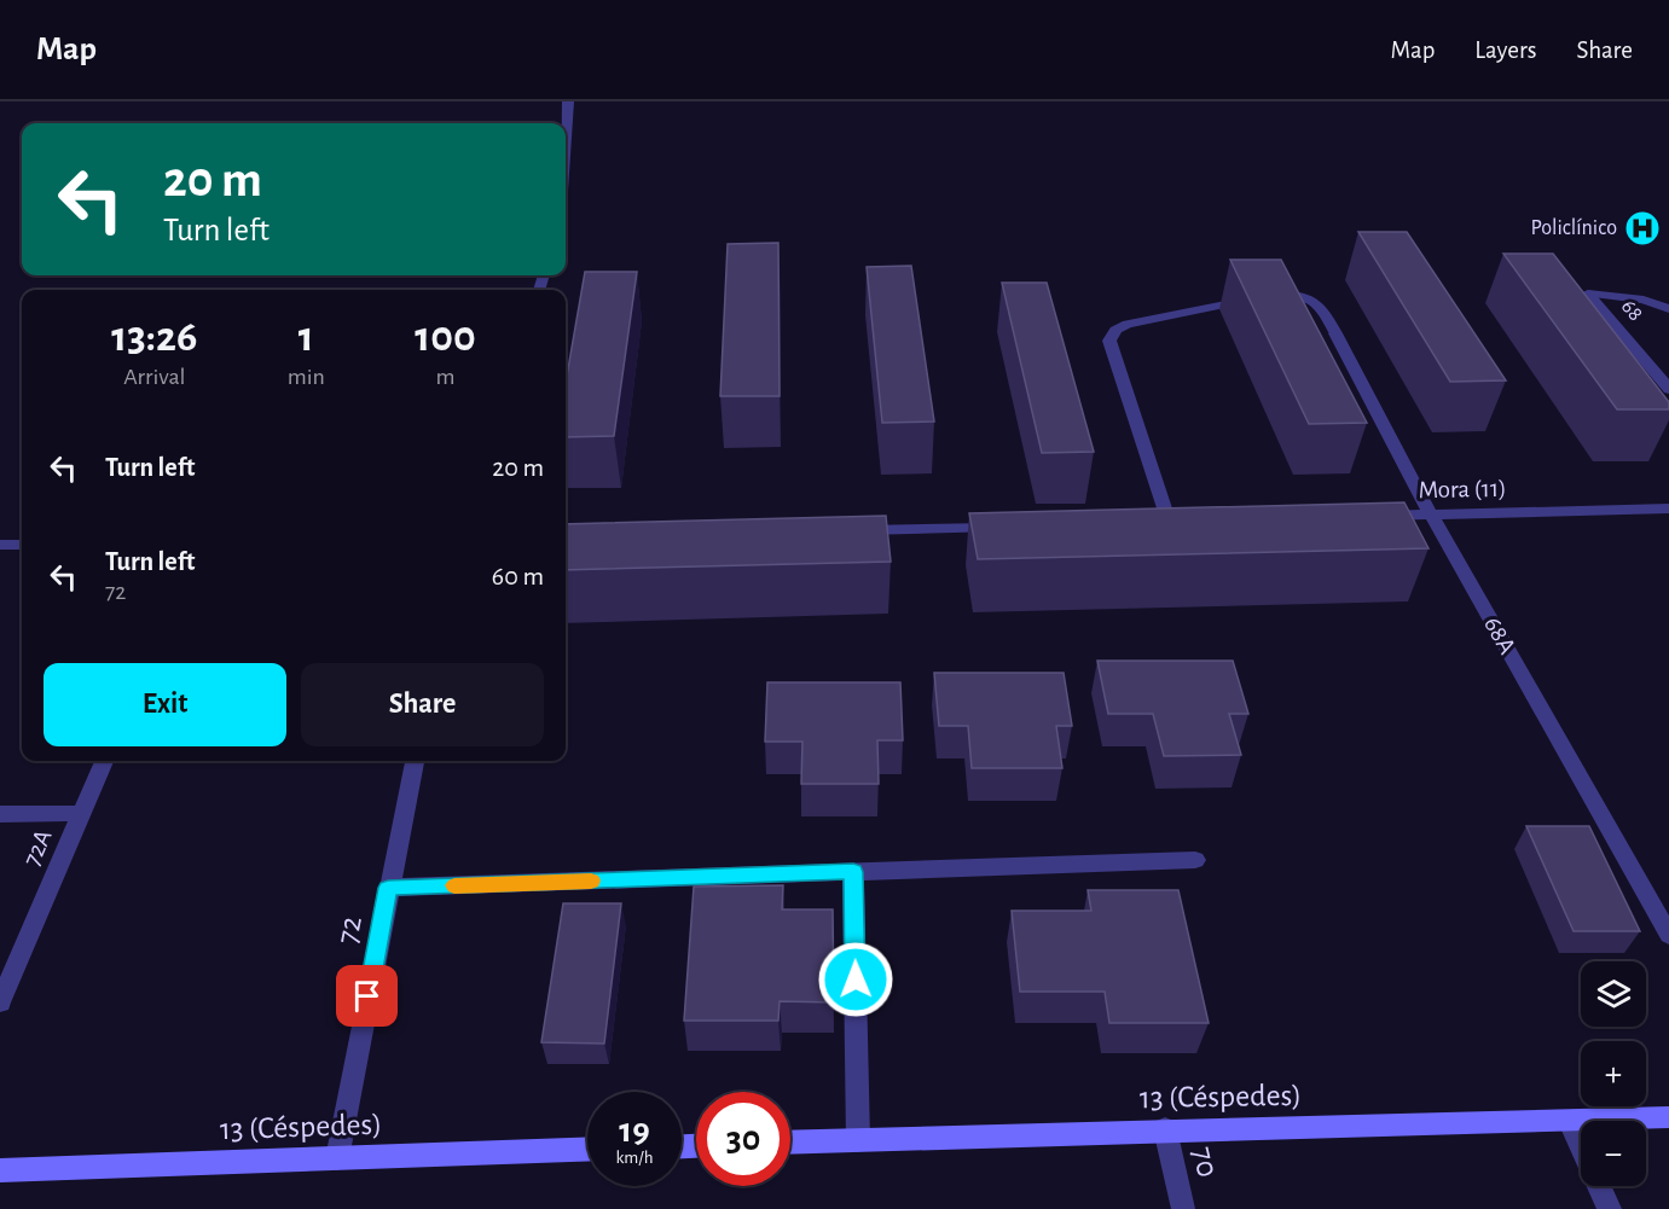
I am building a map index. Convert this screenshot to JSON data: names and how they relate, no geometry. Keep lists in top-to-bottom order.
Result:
{
  "streets": {
    "main road": ["13 (Céspedes)"],
    "street": [
      "68",
      "Mora (11)",
      "68A",
      "72A",
      "72",
      "70"
    ]
  },
  "crossings": [
    ["Mora (11)", "68A"],
    ["72", "13 (Céspedes)"],
    ["13 (Céspedes)", "70"]
  ],
  "places": {
    "hospital": ["Policlínico"]
  },
  "page": {
    "header": "Map",
    "nav": ["Map", "Layers", "Share"],
    "turn": ["20 m", "Turn left"],
    "eta": [
      "13:26",
      "Arrival",
      "1",
      "min",
      "100",
      "m"
    ],
    "list": [
      {
        "name": "Turn left",
        "value": "20 m"
      },
      {
        "name": "Turn left",
        "note": "72",
        "value": "60 m"
      }
    ],
    "buttons": ["Exit", "Share"],
    "map_buttons": ["+", "−"],
    "speed": "19 km/h",
    "limit": "30"
  }
}
